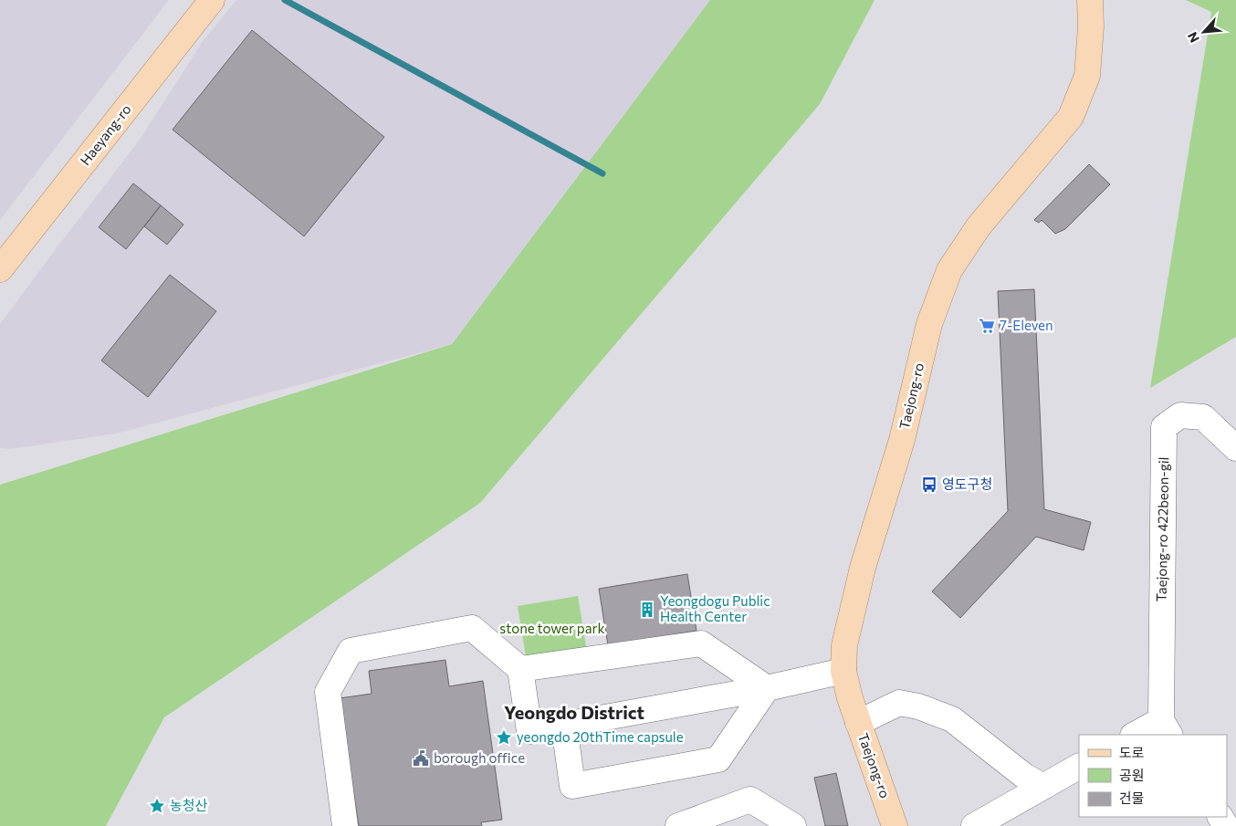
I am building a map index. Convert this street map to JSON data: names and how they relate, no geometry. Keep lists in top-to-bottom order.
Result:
{
  "streets": {
    "main road": ["Haeyang-ro", "Taejong-ro"],
    "street": ["Taejong-ro 422beon-gil"]
  },
  "districts": ["Yeongdo District"],
  "parks": ["stone tower park"],
  "places": {
    "supermarket": ["7-Eleven"],
    "bus stop": ["영도구청"],
    "building": ["Yeongdogu Public Health Center"],
    "place": ["yeongdo 20thTime capsule", "농청산"],
    "public building": ["borough office"]
  },
  "legend": ["도로", "공원", "건물"],
  "north": "bottom left"
}
